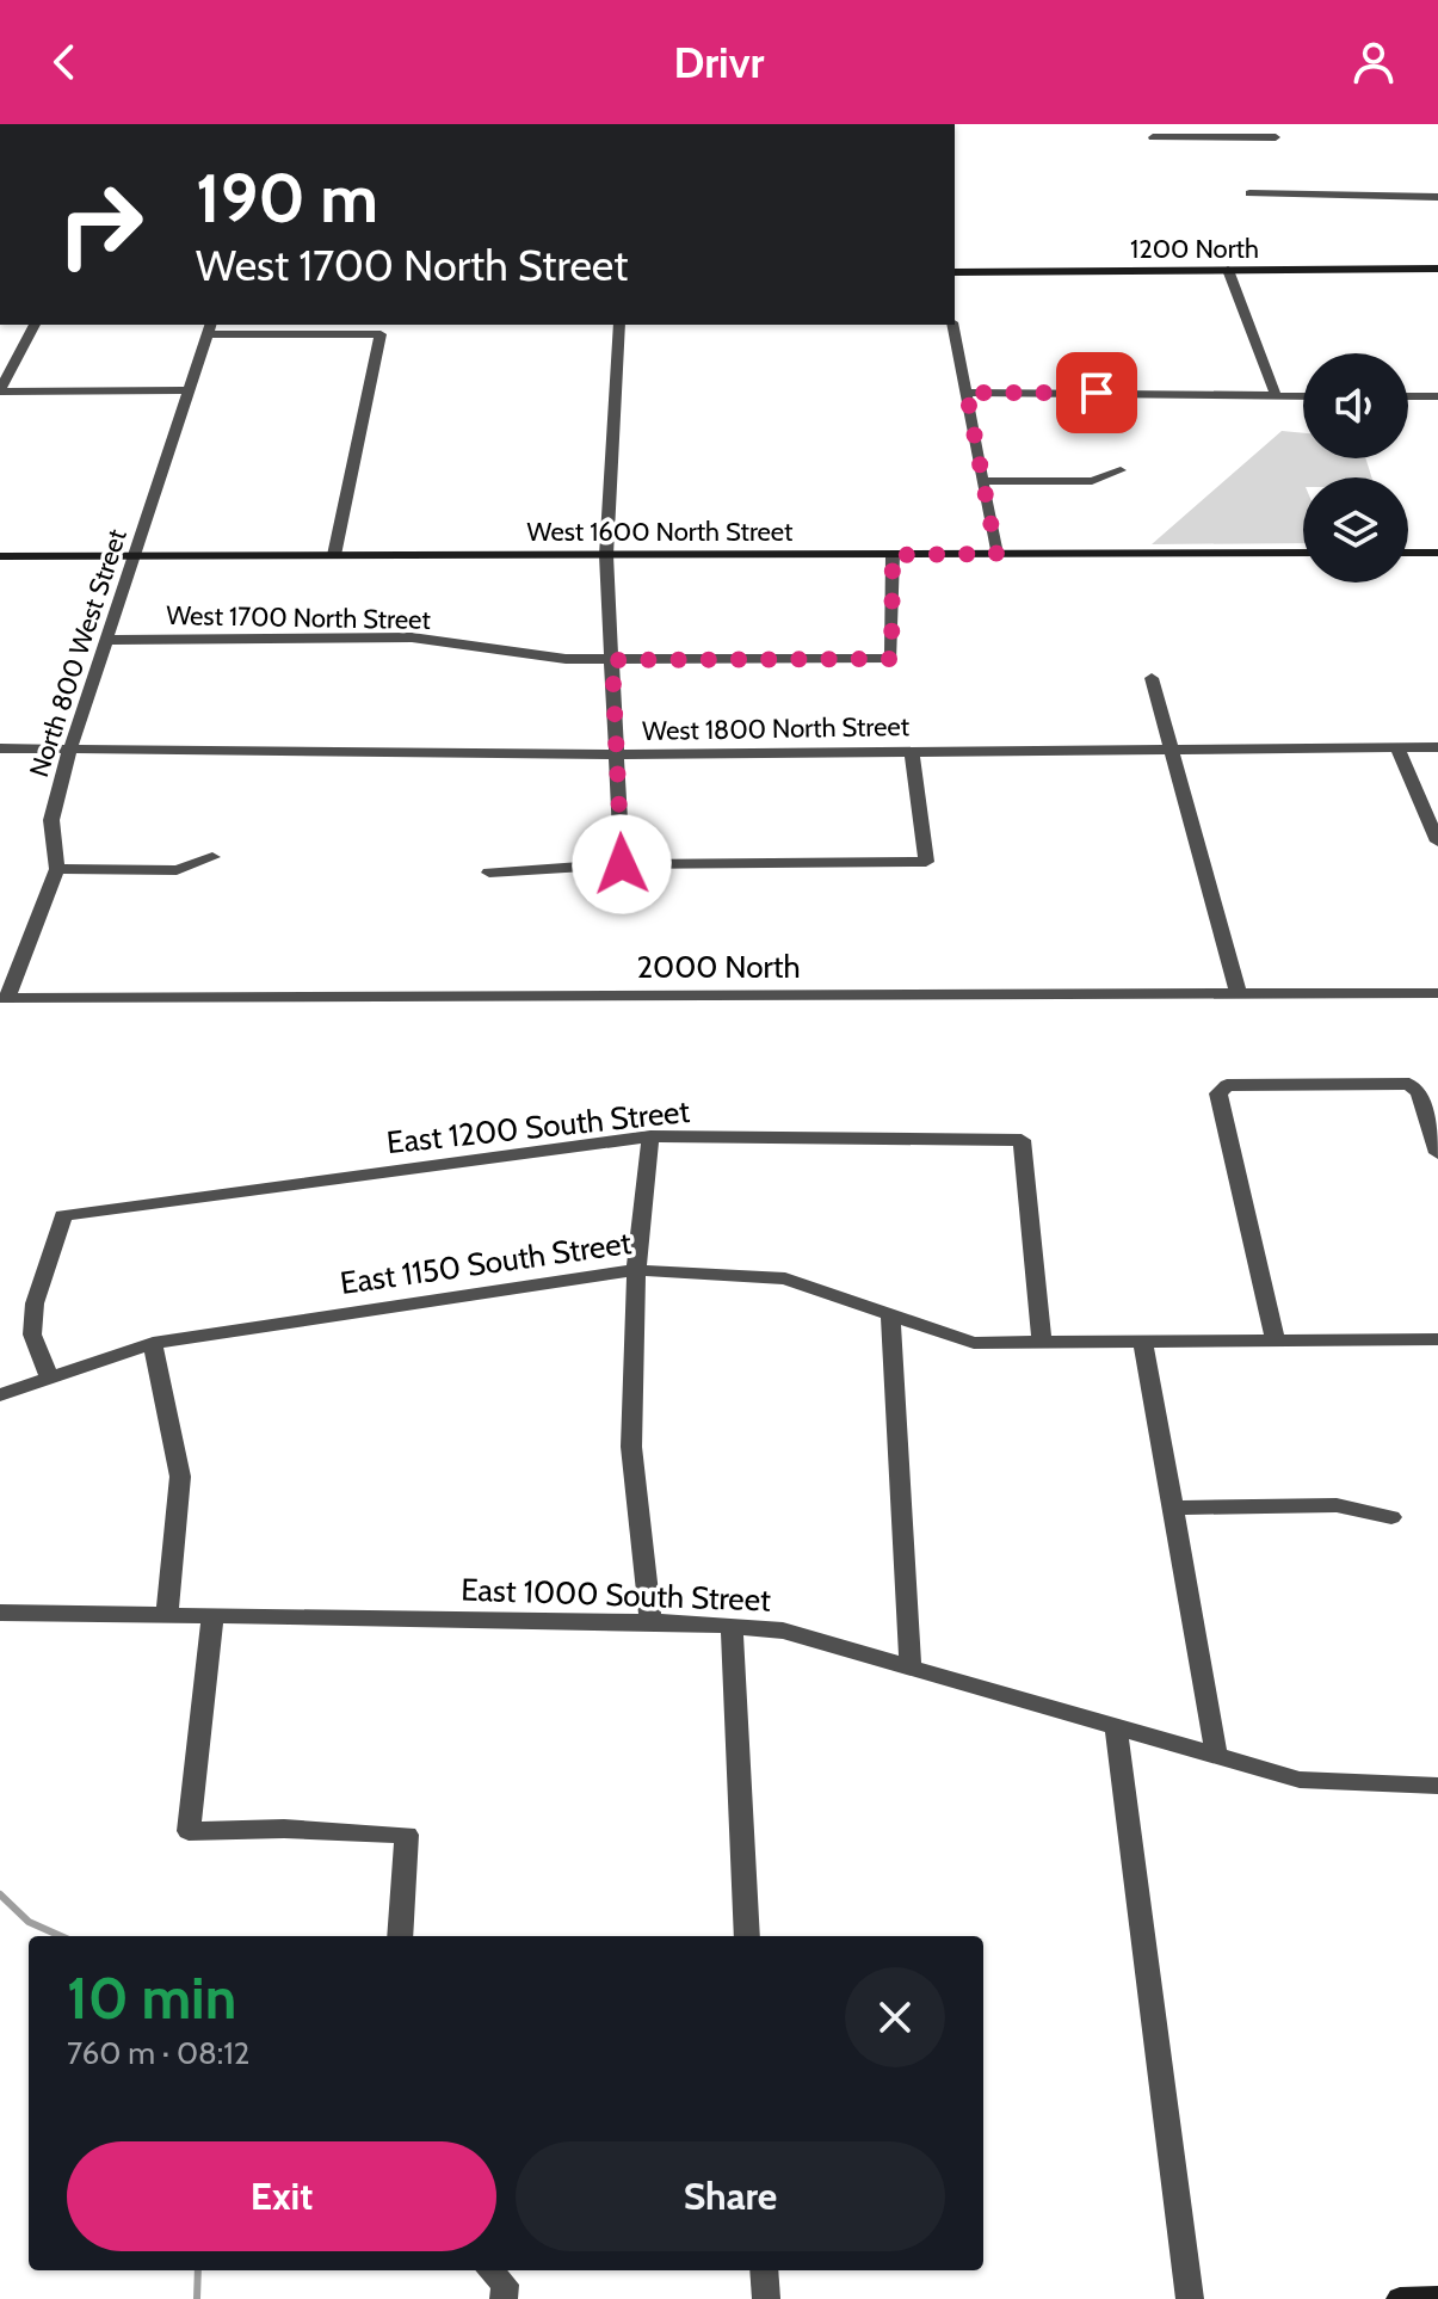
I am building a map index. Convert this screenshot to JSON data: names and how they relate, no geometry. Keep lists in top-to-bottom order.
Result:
{
  "streets": {
    "street": [
      "1200 North",
      "West 1600 North Street",
      "West 1700 North Street",
      "North 800 West Street",
      "West 1800 North Street",
      "2000 North",
      "East 1200 South Street",
      "East 1150 South Street",
      "East 1000 South Street"
    ]
  },
  "crossings": [
    ["West 1600 North Street", "West 1700 North Street"],
    ["West 1600 North Street", "North 800 West Street"],
    ["West 1700 North Street", "North 800 West Street"],
    ["North 800 West Street", "West 1800 North Street"],
    ["North 800 West Street", "2000 North"],
    ["East 1200 South Street", "East 1150 South Street"]
  ],
  "page": {
    "header": "Drivr",
    "turn": ["190 m", "West 1700 North Street"],
    "heading": ["10 min", "760 m · 08:12"],
    "buttons": ["Exit", "Share"]
  }
}
